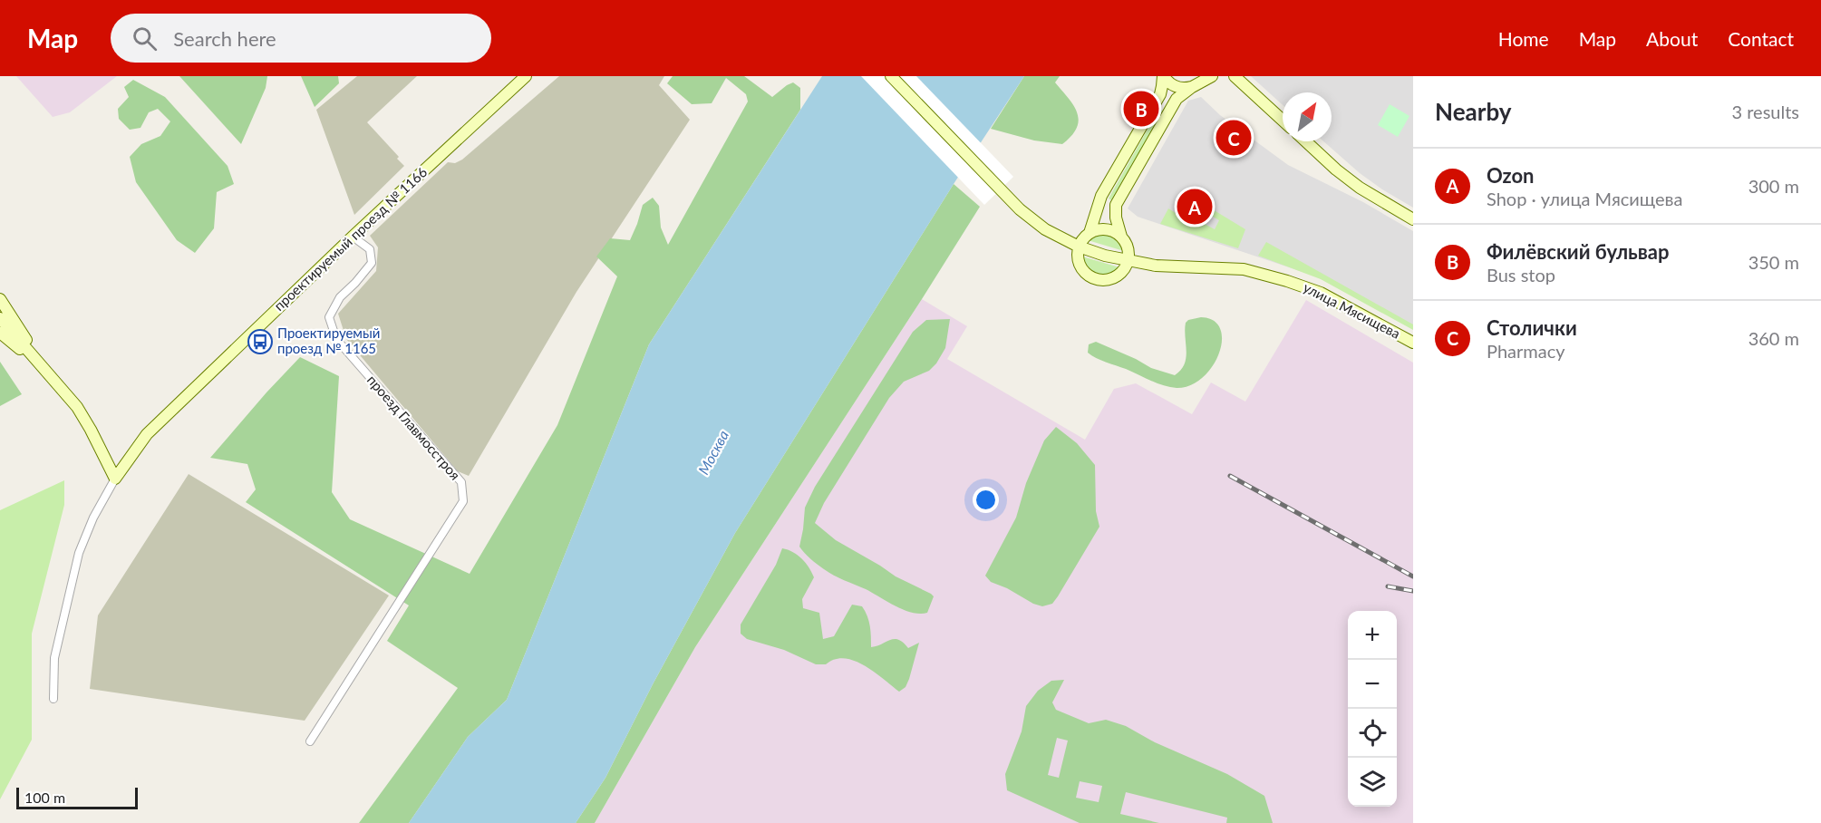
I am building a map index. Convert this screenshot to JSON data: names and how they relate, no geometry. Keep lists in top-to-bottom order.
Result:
{
  "streets": {
    "street": ["проектируемый проезд № 1166", "улица Мясищева", "проезд Главмосстроя"]
  },
  "crossings": [
    ["проектируемый проезд № 1166", "проезд Главмосстроя"]
  ],
  "water": ["Москва"],
  "places": {
    "bus stop": ["Проектируемый проезд № 1165"]
  },
  "scale_bar": "100 m",
  "north": "top right",
  "page": {
    "header": "Map",
    "search": "Search here",
    "nav": [
      "Home",
      "Map",
      "About",
      "Contact"
    ],
    "heading": ["Nearby", "3 results"],
    "pins": ["B", "C", "A"],
    "list": [
      {
        "mark": "A",
        "name": "Ozon",
        "note": "Shop · улица Мясищева",
        "value": "300 m"
      },
      {
        "mark": "B",
        "name": "Филёвский бульвар",
        "note": "Bus stop",
        "value": "350 m"
      },
      {
        "mark": "C",
        "name": "Столички",
        "note": "Pharmacy",
        "value": "360 m"
      }
    ],
    "map_buttons": ["+", "−"],
    "scale": "100 m"
  }
}
